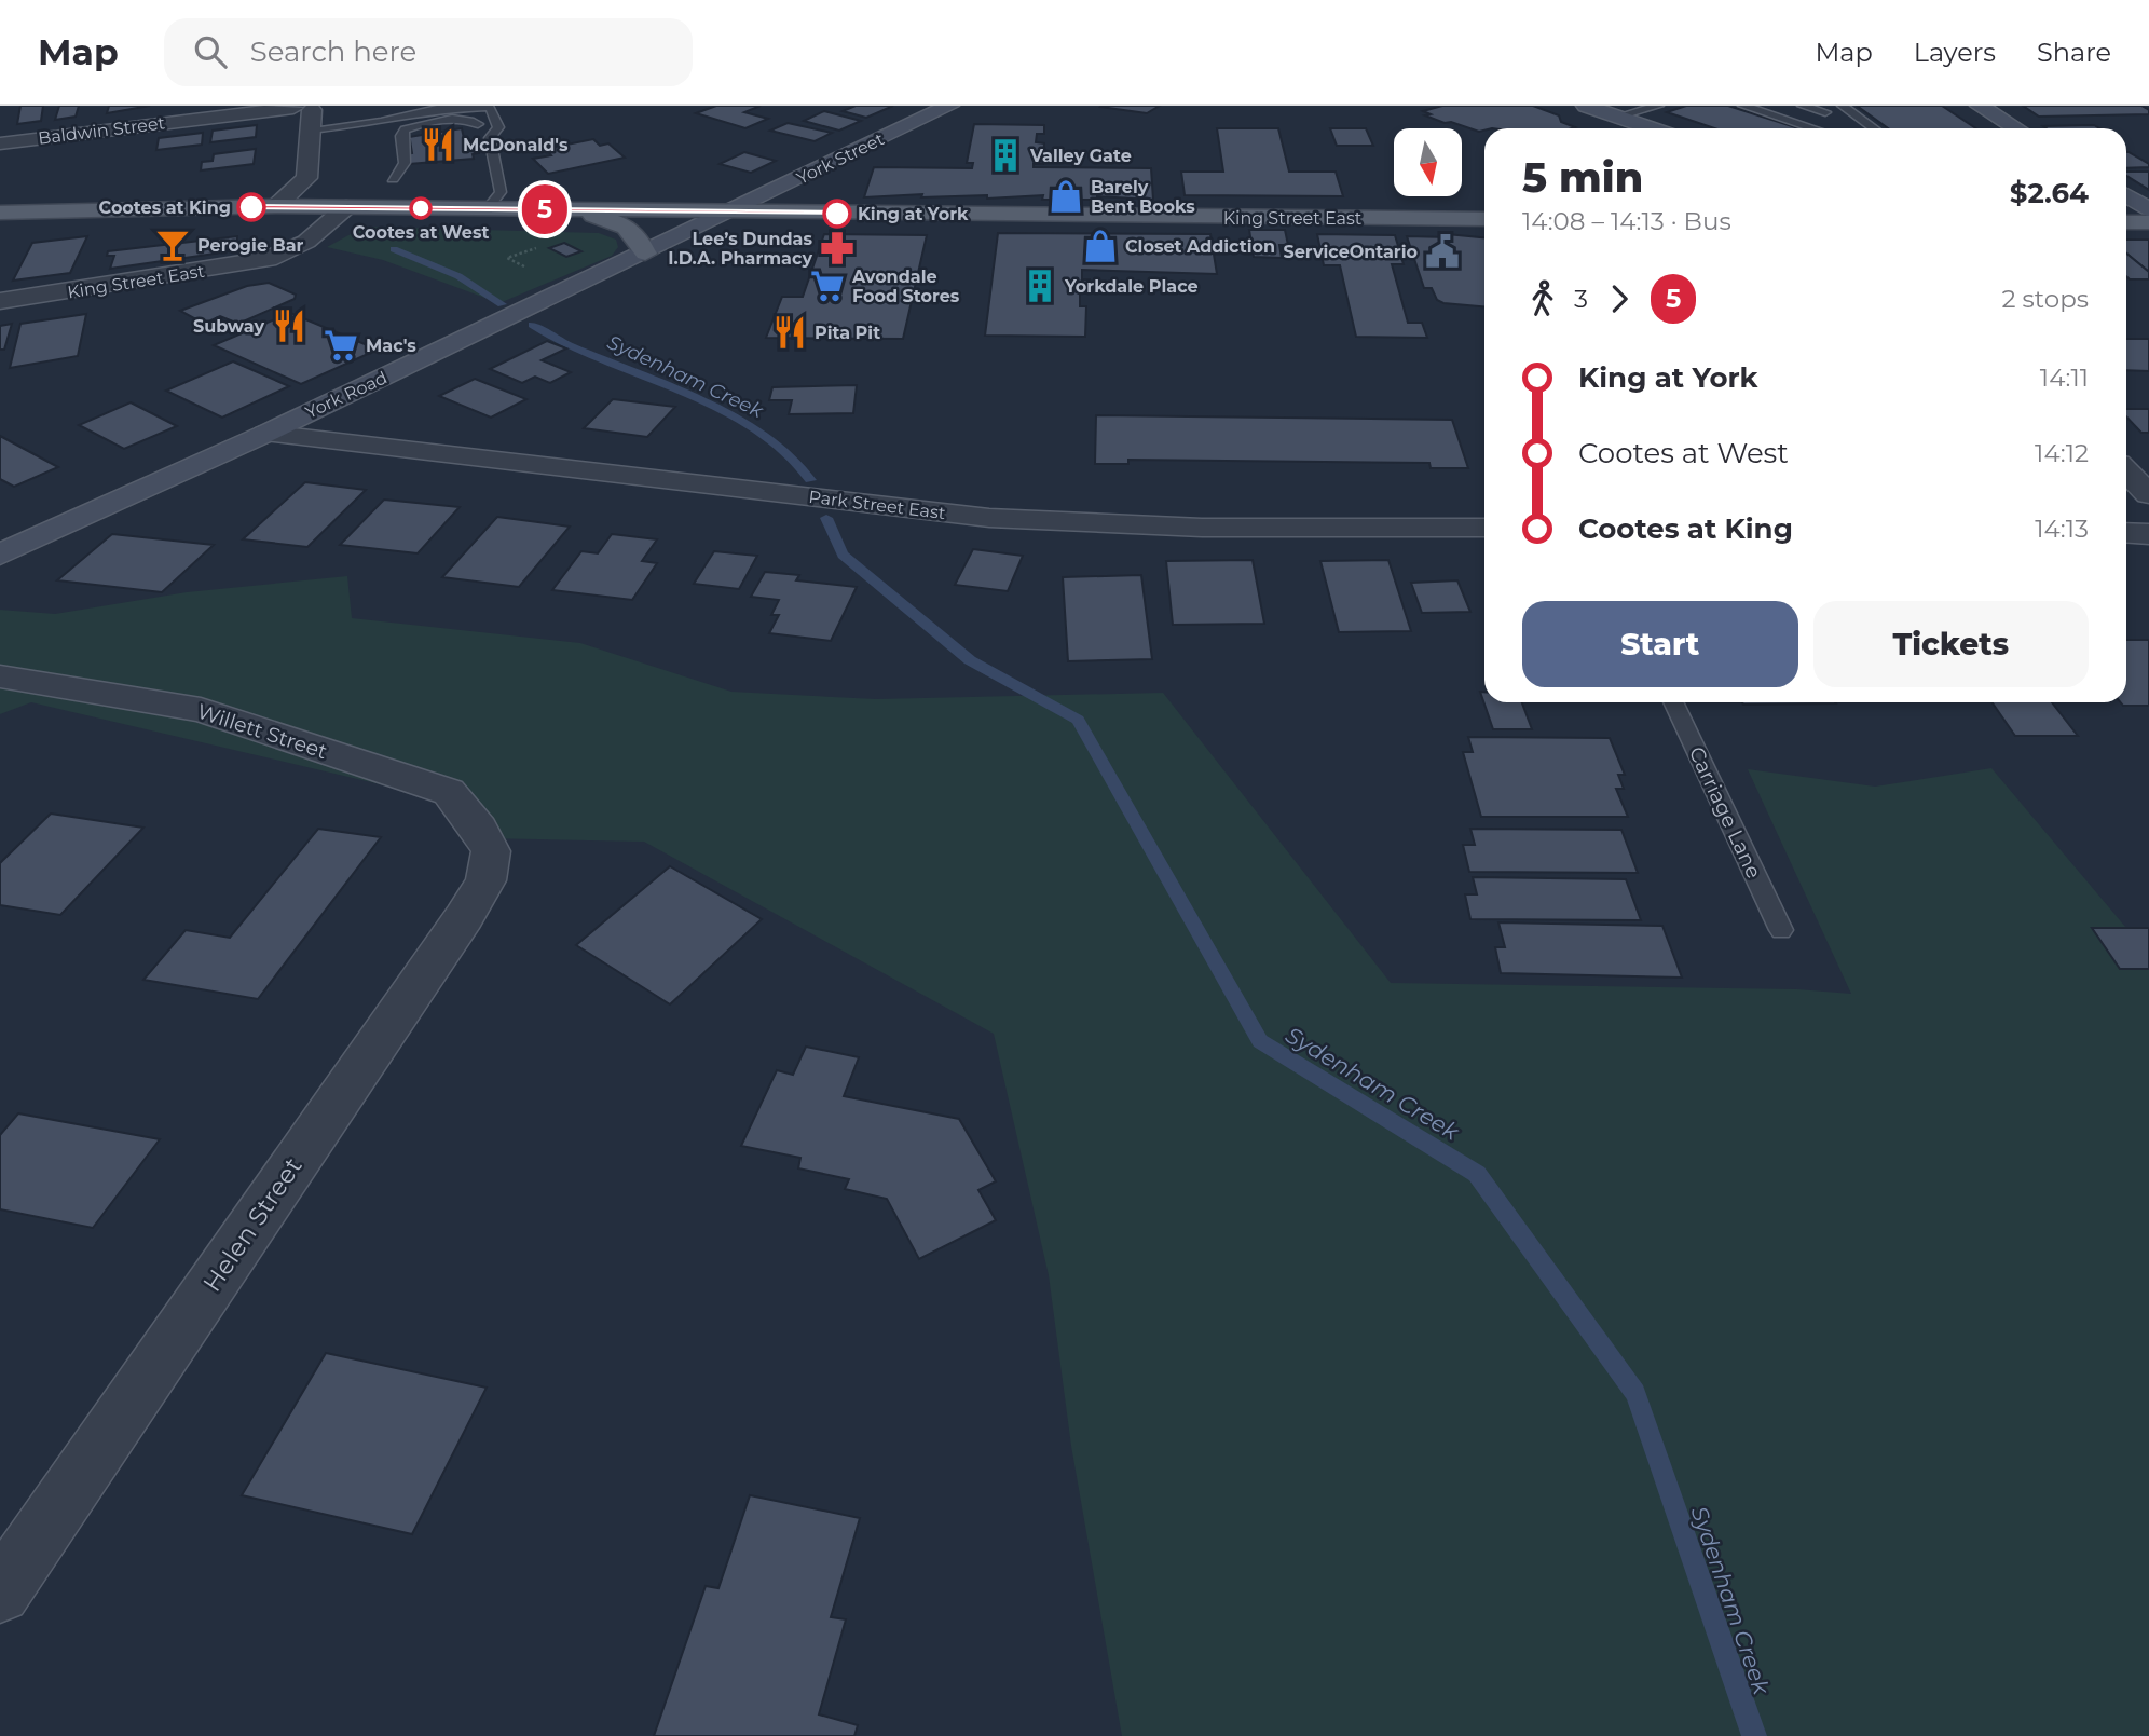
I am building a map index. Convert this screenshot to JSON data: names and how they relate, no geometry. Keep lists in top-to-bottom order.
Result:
{
  "streets": {
    "main road": ["King Street East"],
    "street": [
      "Baldwin Street",
      "York Street",
      "York Road",
      "Park Street East",
      "Willett Street",
      "Helen Street"
    ],
    "lane": ["Carriage Lane"]
  },
  "crossings": [
    ["York Street", "King Street East"],
    ["York Street", "York Road"],
    ["King Street East", "York Road"],
    ["York Road", "Park Street East"],
    ["Willett Street", "Helen Street"]
  ],
  "water": ["Sydenham Creek"],
  "places": {
    "restaurant": ["McDonald's", "Subway", "Pita Pit"],
    "building": ["Valley Gate", "Yorkdale Place"],
    "shop": ["Barely Bent Books", "Closet Addiction"],
    "other": ["Cootes at King", "Cootes at West", "King at York"],
    "bar": ["Perogie Bar"],
    "pharmacy": ["Lee’s Dundas I.D.A. Pharmacy"],
    "public building": ["ServiceOntario"],
    "supermarket": ["Avondale Food Stores", "Mac's"]
  },
  "lines": ["bus line 5"],
  "north": "bottom",
  "page": {
    "header": "Map",
    "search": "Search here",
    "nav": ["Map", "Layers", "Share"],
    "on_map": "5",
    "heading": ["5 min", "14:08 – 14:13 · Bus", "$2.64"],
    "legs": ["3", "5", "2 stops"],
    "list": [
      {
        "name": "King at York",
        "value": "14:11"
      },
      {
        "name": "Cootes at West",
        "value": "14:12"
      },
      {
        "name": "Cootes at King",
        "value": "14:13"
      }
    ],
    "buttons": ["Start", "Tickets"]
  }
}
